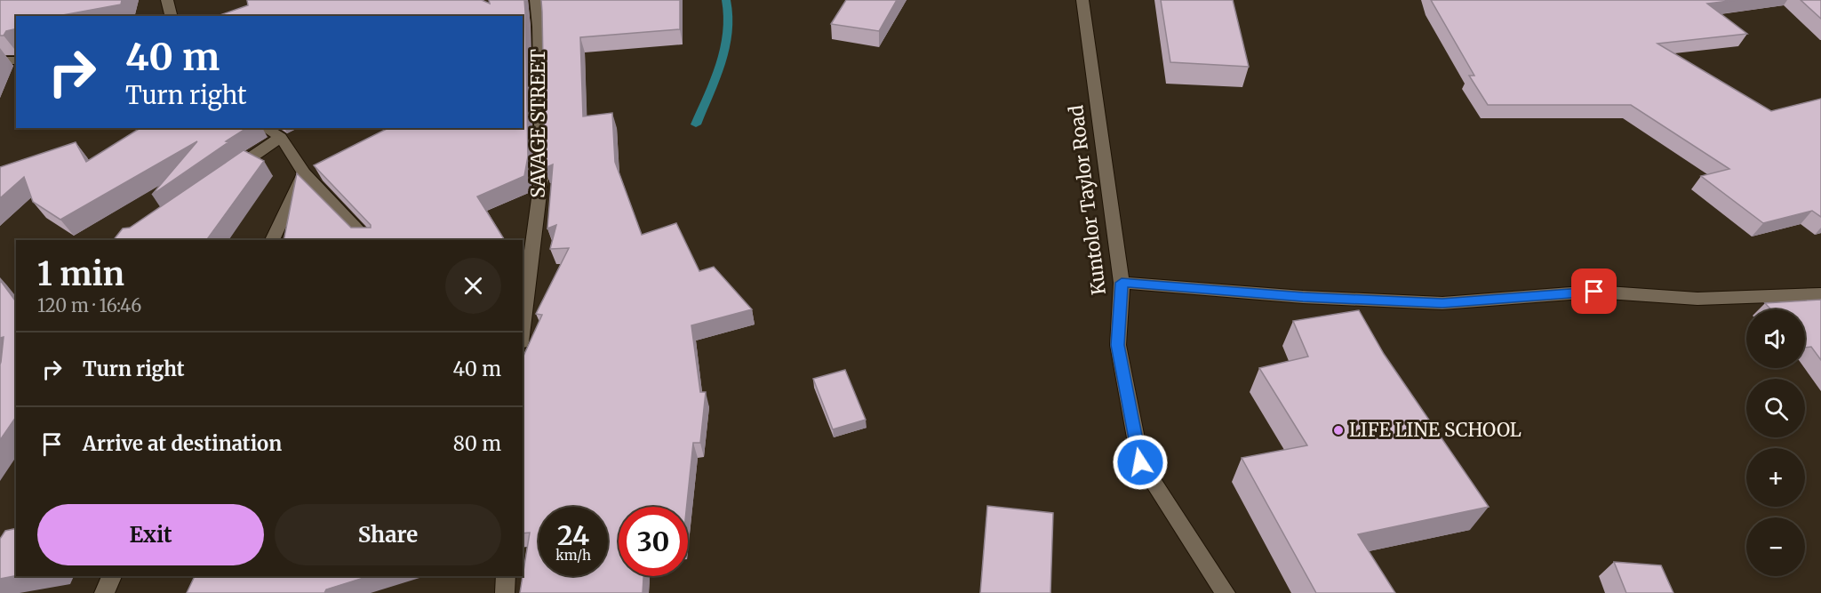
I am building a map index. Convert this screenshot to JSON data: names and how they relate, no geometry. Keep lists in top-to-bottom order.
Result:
{
  "streets": {
    "street": ["SAVAGE STREET", "Kuntolor Taylor Road"]
  },
  "places": ["LIFE LINE SCHOOL"],
  "page": {
    "turn": ["40 m", "Turn right"],
    "heading": ["1 min", "120 m · 16:46"],
    "map_buttons": ["+", "−"],
    "list": [
      {
        "name": "Turn right",
        "value": "40 m"
      },
      {
        "name": "Arrive at destination",
        "value": "80 m"
      }
    ],
    "buttons": ["Exit", "Share"],
    "speed": "24 km/h",
    "limit": "30"
  }
}
